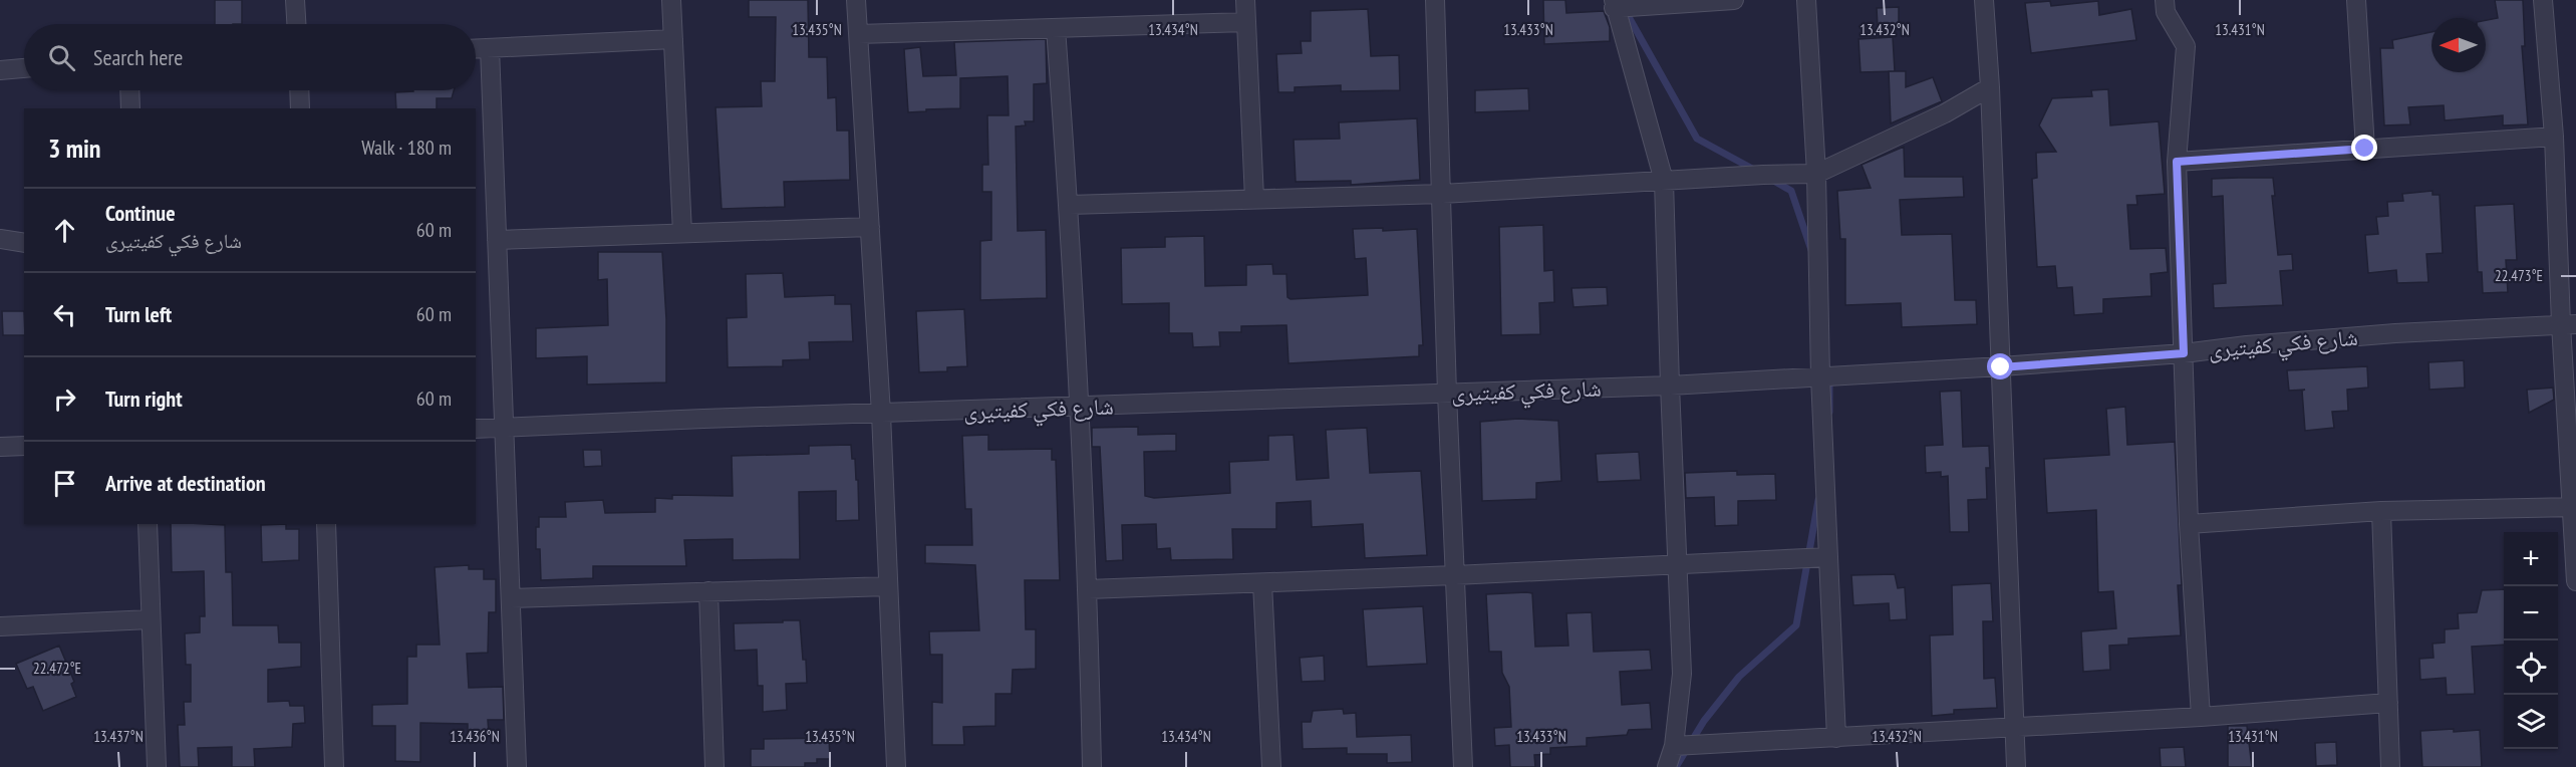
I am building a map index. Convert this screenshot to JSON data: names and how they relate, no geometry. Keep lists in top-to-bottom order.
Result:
{
  "streets": {
    "street": ["شارع فكي كفيتيرى"]
  },
  "north": "left",
  "page": {
    "search": "Search here",
    "heading": ["3 min", "Walk · 180 m"],
    "list": [
      ["Continue", "شارع فكي كفيتيرى", "60 m"],
      ["Turn left", "60 m"],
      ["Turn right", "60 m"],
      "Arrive at destination"
    ],
    "map_buttons": ["+", "−"]
  },
  "coordinates": [
    "13.435°N",
    "13.434°N",
    "13.433°N",
    "13.432°N",
    "13.431°N",
    "22.473°E",
    "22.472°E",
    "13.437°N",
    "13.436°N"
  ]
}
